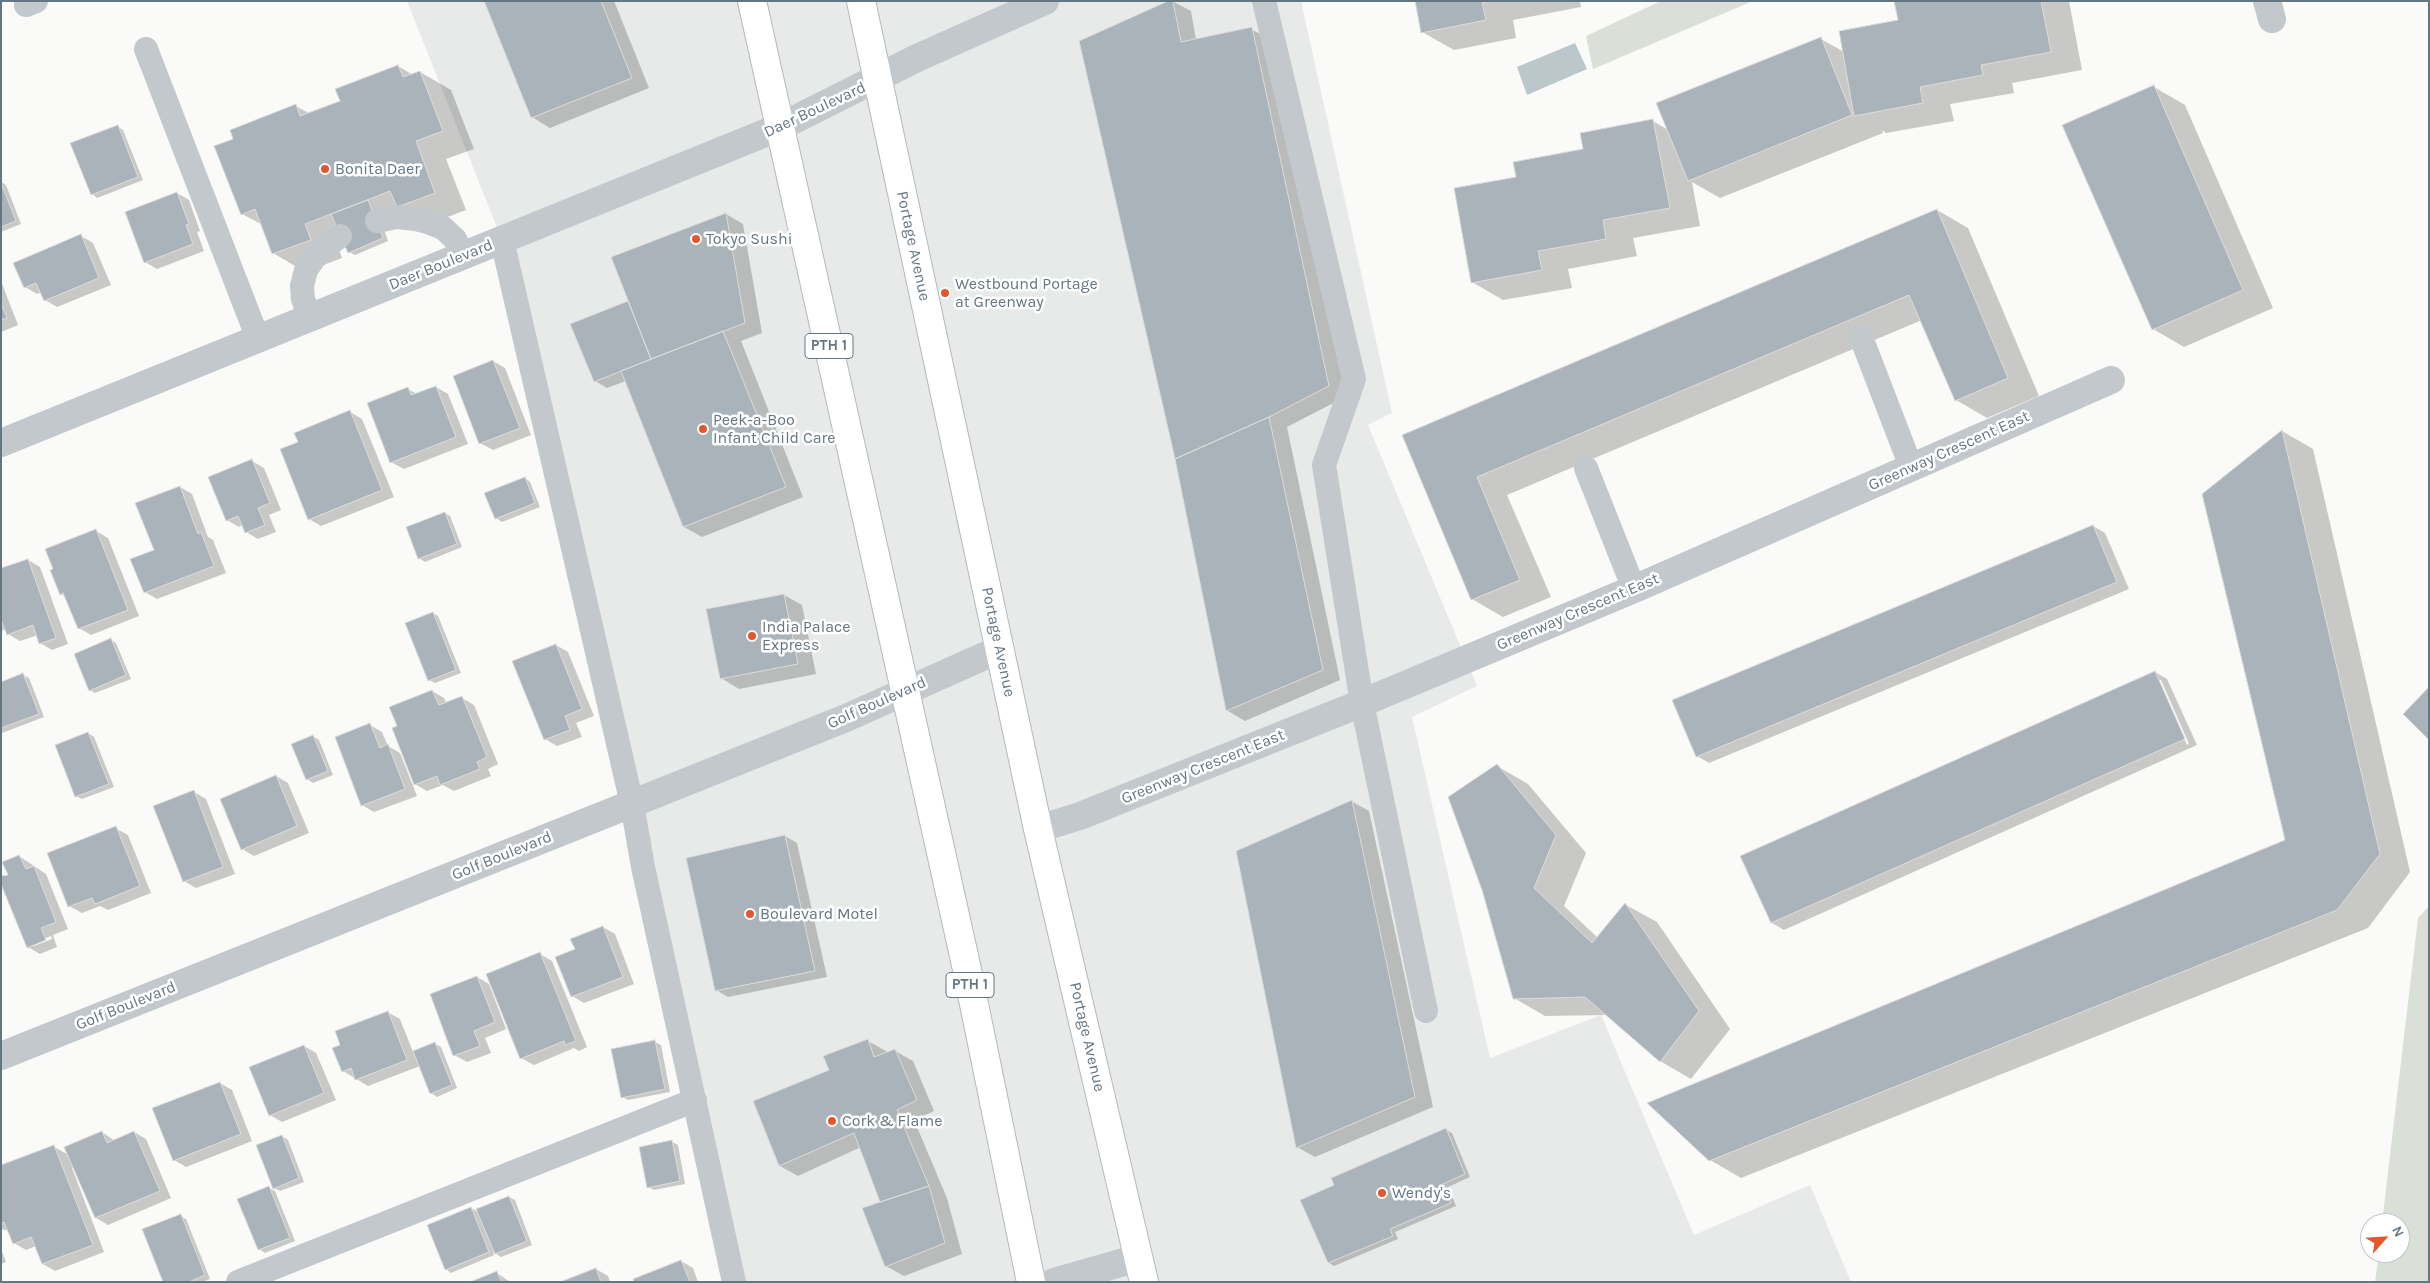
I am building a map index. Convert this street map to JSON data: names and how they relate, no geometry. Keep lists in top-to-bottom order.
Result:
{
  "streets": {
    "highway": ["Portage Avenue", "PTH 1"],
    "street": ["Daer Boulevard", "Greenway Crescent East", "Golf Boulevard"]
  },
  "crossings": [
    ["Daer Boulevard", "Portage Avenue"],
    ["Daer Boulevard", "PTH 1"],
    ["Portage Avenue", "Greenway Crescent East"],
    ["Portage Avenue", "Golf Boulevard"],
    ["PTH 1", "Golf Boulevard"]
  ],
  "places": [
    "Bonita Daer",
    "Tokyo Sushi",
    "Westbound Portage at Greenway",
    "Peek-a-Boo Infant Child Care",
    "India Palace Express",
    "Boulevard Motel",
    "Cork & Flame",
    "Wendy's"
  ],
  "north": "top right"
}
